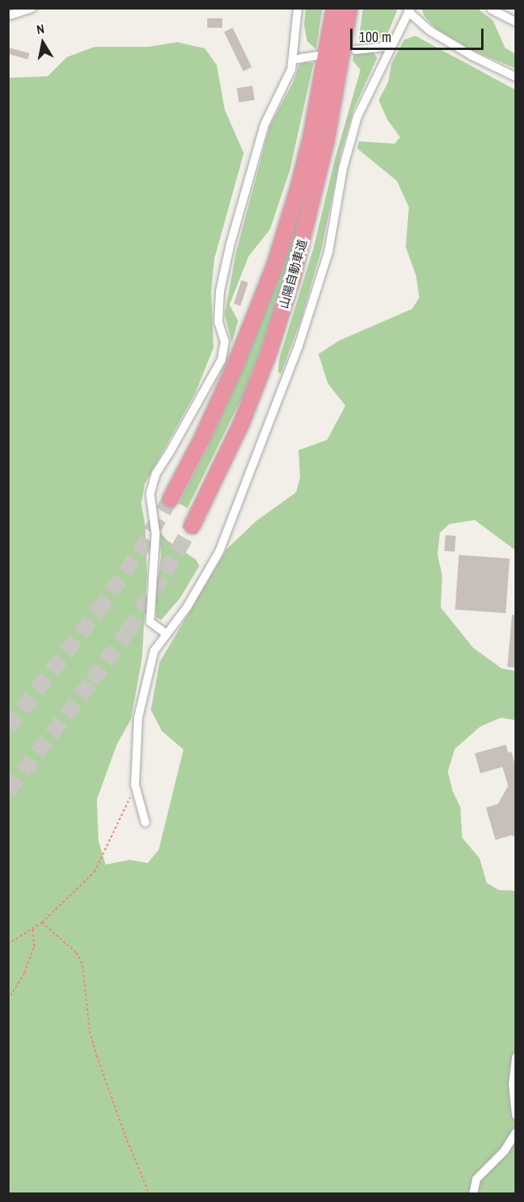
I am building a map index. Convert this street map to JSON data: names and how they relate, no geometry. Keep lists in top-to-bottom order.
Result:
{
  "streets": {
    "highway": ["山陽自動車道"]
  },
  "scale_bar": "100 m",
  "north": "top"
}
